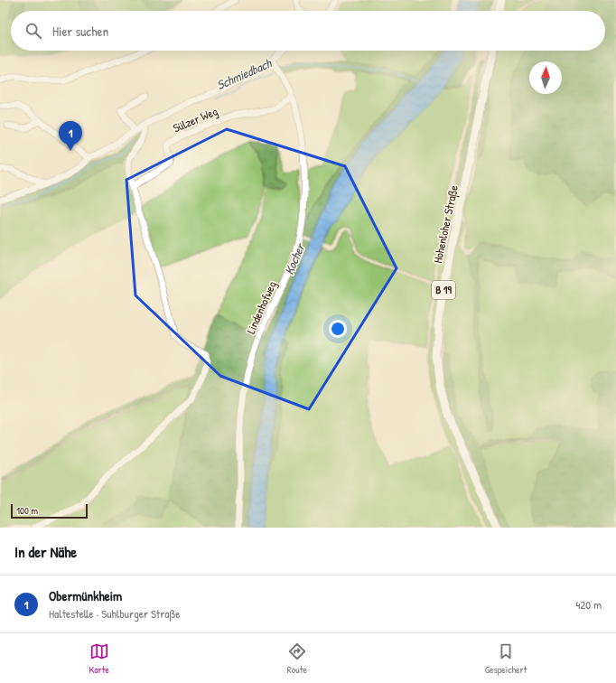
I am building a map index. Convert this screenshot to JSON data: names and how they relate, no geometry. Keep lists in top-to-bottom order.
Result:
{
  "streets": {
    "main road": ["Hohenloher Straße", "B 19"],
    "street": ["Sülzer Weg", "Lindenhofweg"]
  },
  "crossings": [
    ["Sülzer Weg", "Lindenhofweg"]
  ],
  "water": ["Schmiedbach", "Kocher"],
  "scale_bar": "100 m",
  "north": "top",
  "page": {
    "search": "Hier suchen",
    "pins": "1",
    "scale": "100 m",
    "heading": "In der Nähe",
    "list": [
      {
        "mark": "1",
        "name": "Obermünkheim",
        "note": "Haltestelle · Suhlburger Straße",
        "value": "420 m"
      }
    ],
    "nav": ["Karte", "Route", "Gespeichert"]
  }
}
